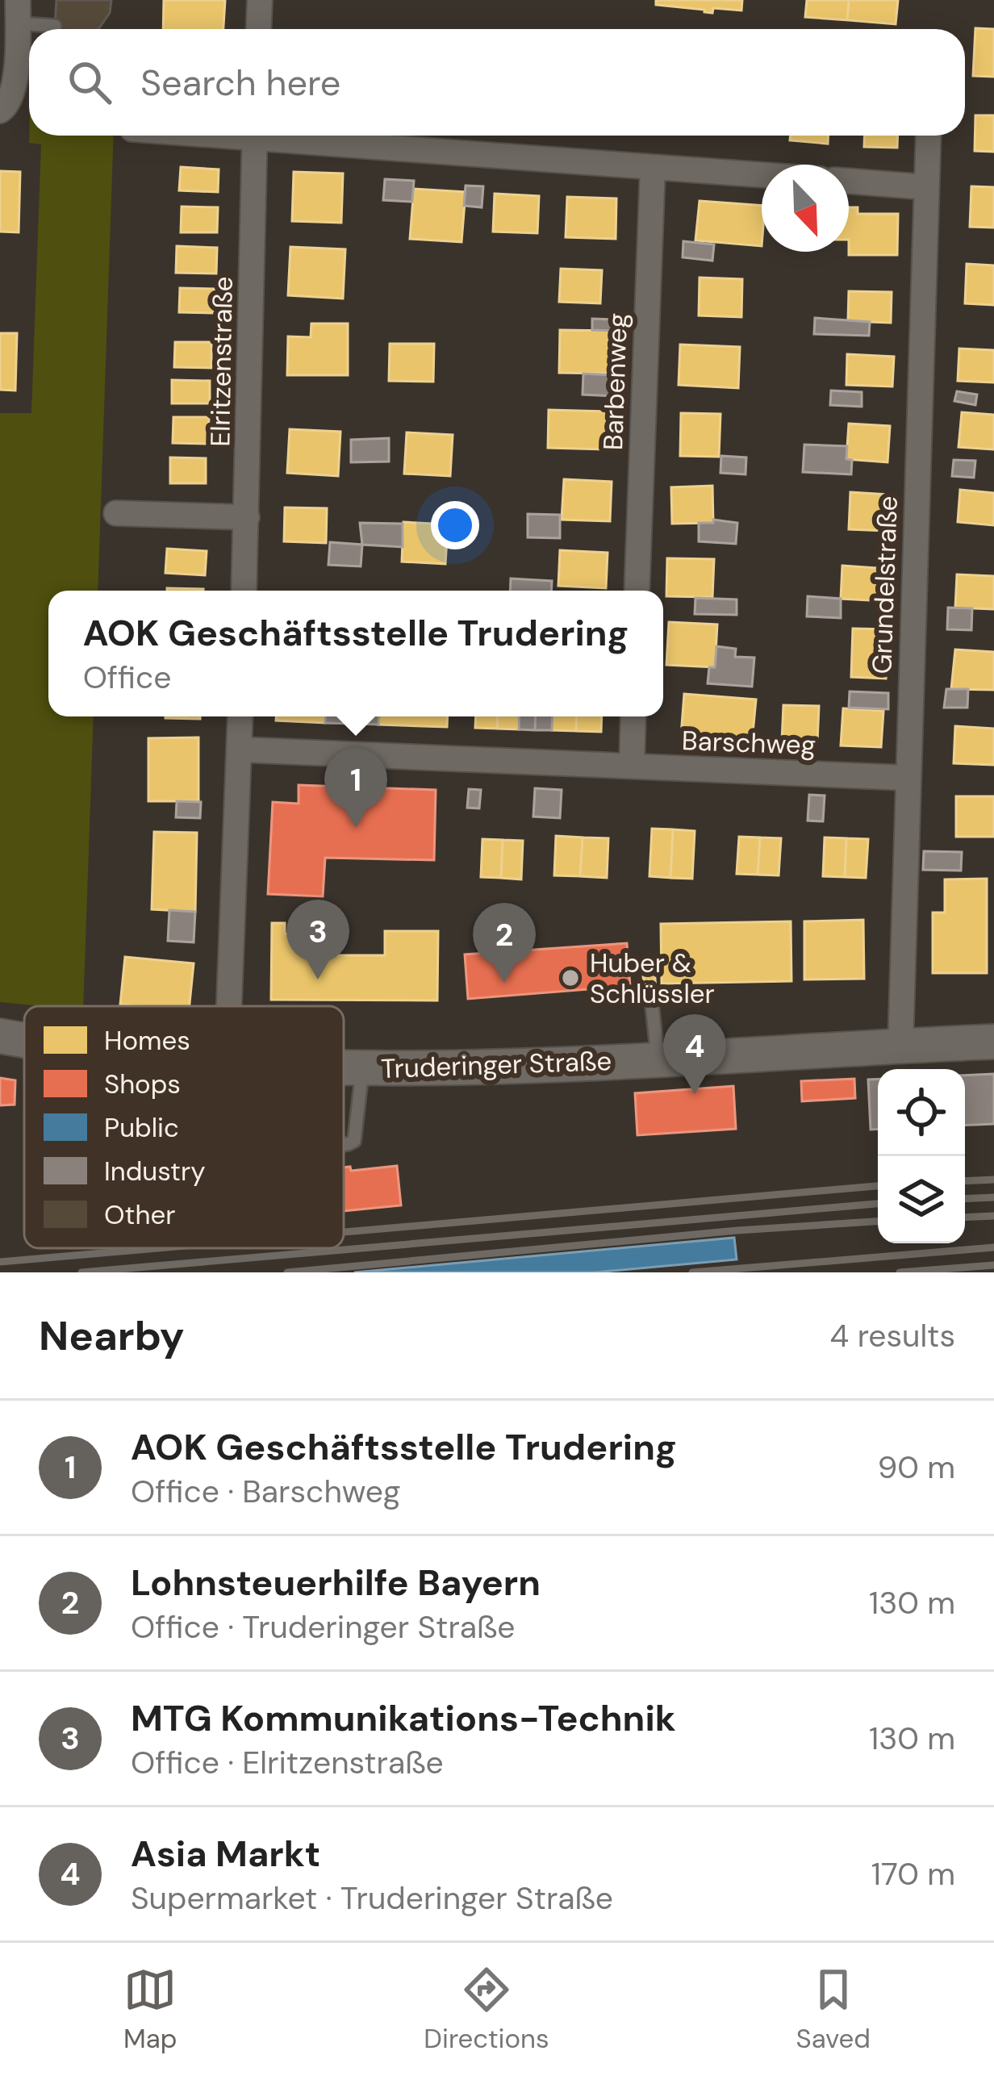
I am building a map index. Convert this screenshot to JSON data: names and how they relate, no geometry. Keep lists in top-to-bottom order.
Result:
{
  "streets": {
    "street": [
      "Elritzenstraße",
      "Barbenweg",
      "Grundelstraße",
      "Barschweg",
      "Truderinger Straße"
    ]
  },
  "crossings": [
    ["Grundelstraße", "Barschweg"],
    ["Grundelstraße", "Truderinger Straße"]
  ],
  "places": ["Huber & Schlüssler"],
  "legend": [
    "Homes",
    "Shops",
    "Public",
    "Industry",
    "Other"
  ],
  "north": "bottom right",
  "page": {
    "search": "Search here",
    "popup": ["AOK Geschäftsstelle Trudering", "Office"],
    "pins": [
      "1",
      "3",
      "2",
      "4"
    ],
    "heading": ["Nearby", "4 results"],
    "list": [
      {
        "mark": "1",
        "name": "AOK Geschäftsstelle Trudering",
        "note": "Office · Barschweg",
        "value": "90 m"
      },
      {
        "mark": "2",
        "name": "Lohnsteuerhilfe Bayern",
        "note": "Office · Truderinger Straße",
        "value": "130 m"
      },
      {
        "mark": "3",
        "name": "MTG Kommunikations-Technik",
        "note": "Office · Elritzenstraße",
        "value": "130 m"
      },
      {
        "mark": "4",
        "name": "Asia Markt",
        "note": "Supermarket · Truderinger Straße",
        "value": "170 m"
      }
    ],
    "nav": ["Map", "Directions", "Saved"]
  }
}
